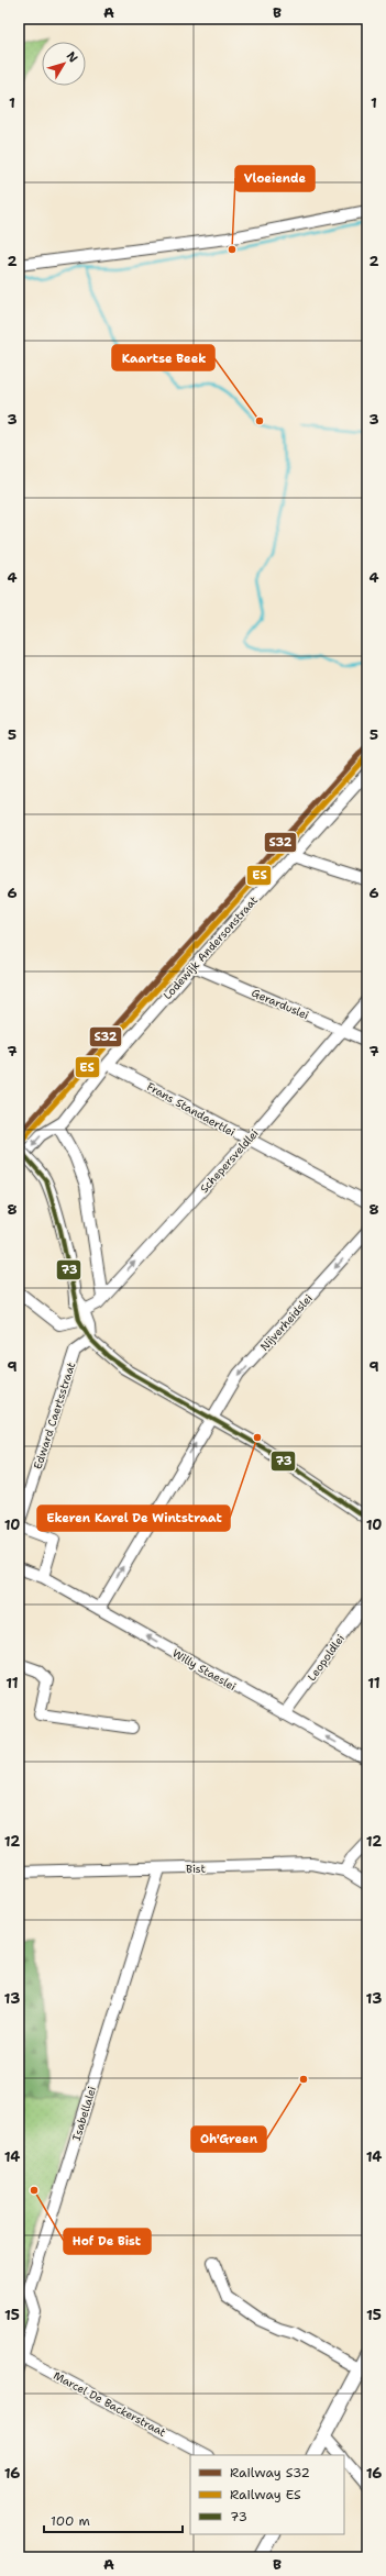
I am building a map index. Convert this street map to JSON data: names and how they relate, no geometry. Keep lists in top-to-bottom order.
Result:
{
  "streets": {
    "street": [
      "Lodewijk Andersonstraat",
      "Gerarduslei",
      "Frans Standaertlei",
      "Schepersveldlei",
      "Nijverheidslei",
      "Edward Caertsstraat",
      "Leopoldlei",
      "Willy Staeslei",
      "Bist",
      "Isabellalei",
      "Marcel De Backerstraat"
    ]
  },
  "crossings": [
    ["Lodewijk Andersonstraat", "Gerarduslei"],
    ["Lodewijk Andersonstraat", "Frans Standaertlei"],
    ["Gerarduslei", "Schepersveldlei"],
    ["Frans Standaertlei", "Schepersveldlei"],
    ["Nijverheidslei", "Willy Staeslei"],
    ["Leopoldlei", "Willy Staeslei"],
    ["Bist", "Isabellalei"],
    ["Isabellalei", "Marcel De Backerstraat"]
  ],
  "one_way": ["Schepersveldlei", "Willy Staeslei"],
  "places": [
    "Vloeiende",
    "Kaartse Beek",
    "Ekeren Karel De Wintstraat",
    "Oh'Green",
    "Hof De Bist"
  ],
  "lines": ["rail line S32", "rail line ES", "transit line 73"],
  "legend": ["Railway S32", "Railway ES", "73"],
  "scale_bar": "100 m",
  "north": "top right",
  "grid": {
    "columns": ["A", "B"],
    "rows": [
      "1",
      "2",
      "3",
      "4",
      "5",
      "6",
      "7",
      "8",
      "9",
      "10",
      "11",
      "12",
      "13",
      "14",
      "15",
      "16"
    ]
  }
}
